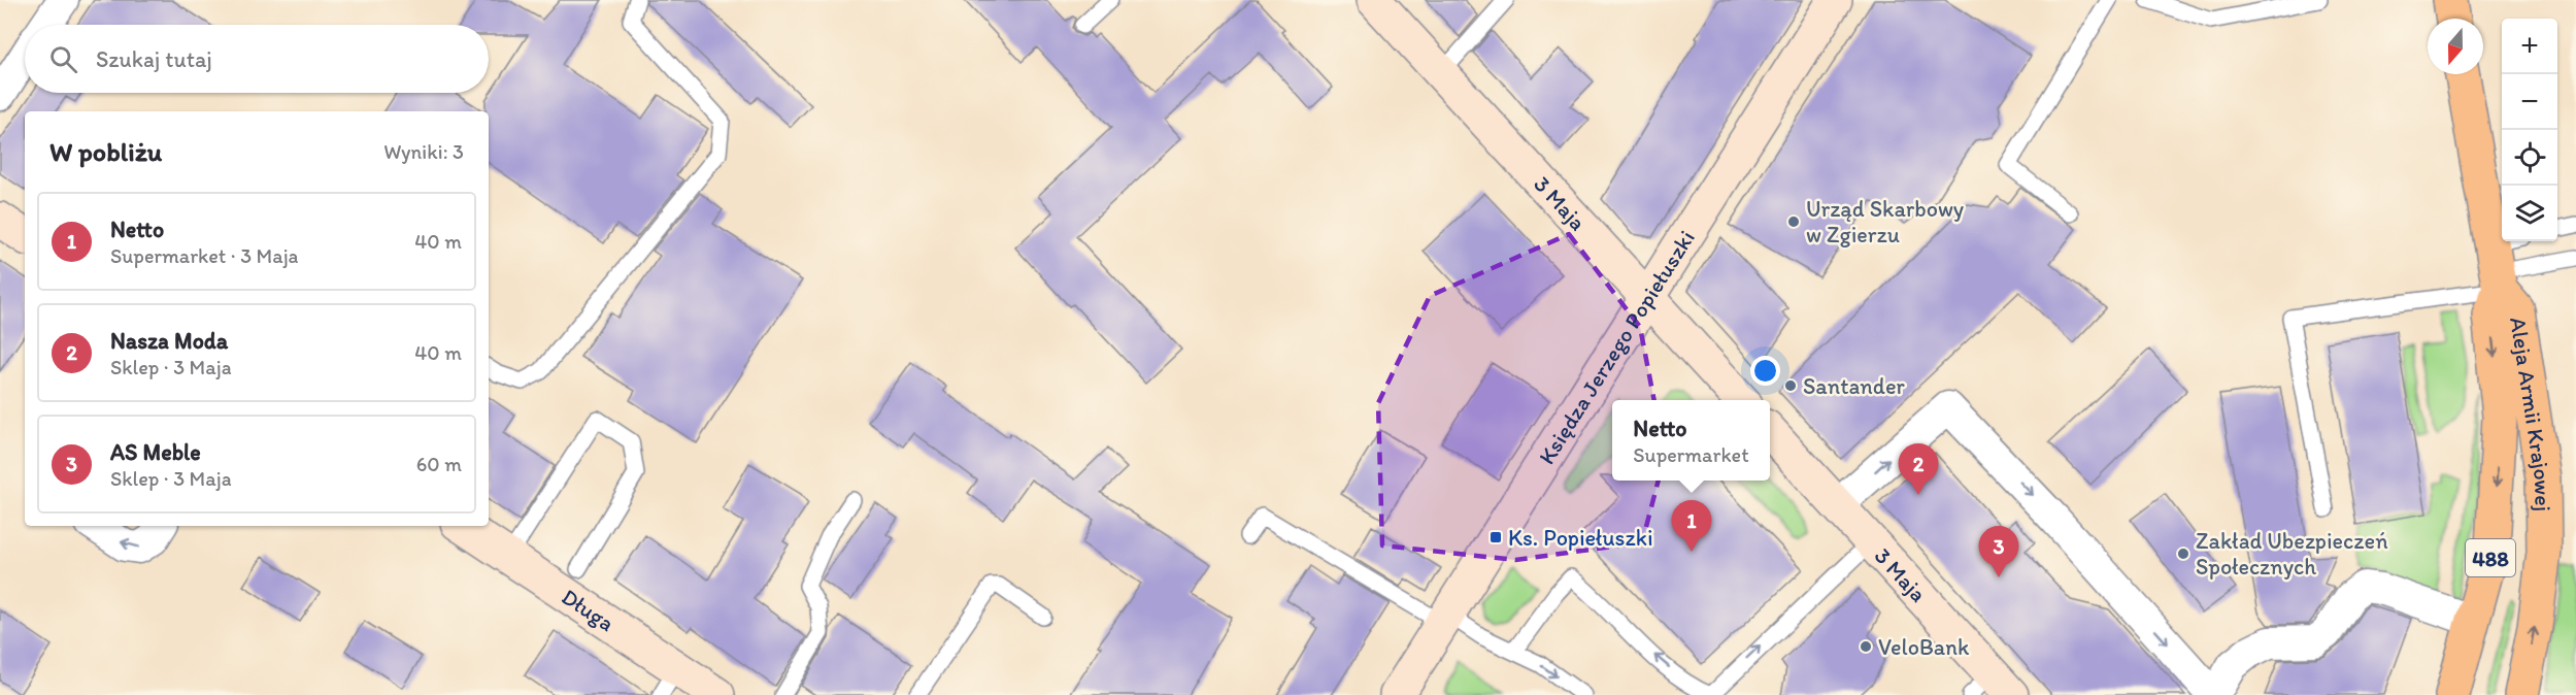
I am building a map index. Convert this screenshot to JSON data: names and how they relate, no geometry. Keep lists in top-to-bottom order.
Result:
{
  "streets": {
    "main road": ["Aleja Armii Krajowej", "488"],
    "street": ["3 Maja", "Księdza Jerzego Popiełuszki", "Długa"]
  },
  "crossings": [
    ["3 Maja", "Księdza Jerzego Popiełuszki"],
    ["Aleja Armii Krajowej", "488"]
  ],
  "places": {
    "other": [
      "Urząd Skarbowy w Zgierzu",
      "Santander",
      "Zakład Ubezpieczeń Społecznych",
      "VeloBank"
    ],
    "transit": ["Ks. Popiełuszki"]
  },
  "north": "bottom",
  "page": {
    "map_buttons": ["+", "−"],
    "search": "Szukaj tutaj",
    "heading": ["W pobliżu", "Wyniki: 3"],
    "list": [
      {
        "mark": "1",
        "name": "Netto",
        "note": "Supermarket · 3 Maja",
        "value": "40 m"
      },
      {
        "mark": "2",
        "name": "Nasza Moda",
        "note": "Sklep · 3 Maja",
        "value": "40 m"
      },
      {
        "mark": "3",
        "name": "AS Meble",
        "note": "Sklep · 3 Maja",
        "value": "60 m"
      }
    ],
    "popup": ["Netto", "Supermarket"],
    "pins": ["2", "1", "3"]
  }
}
